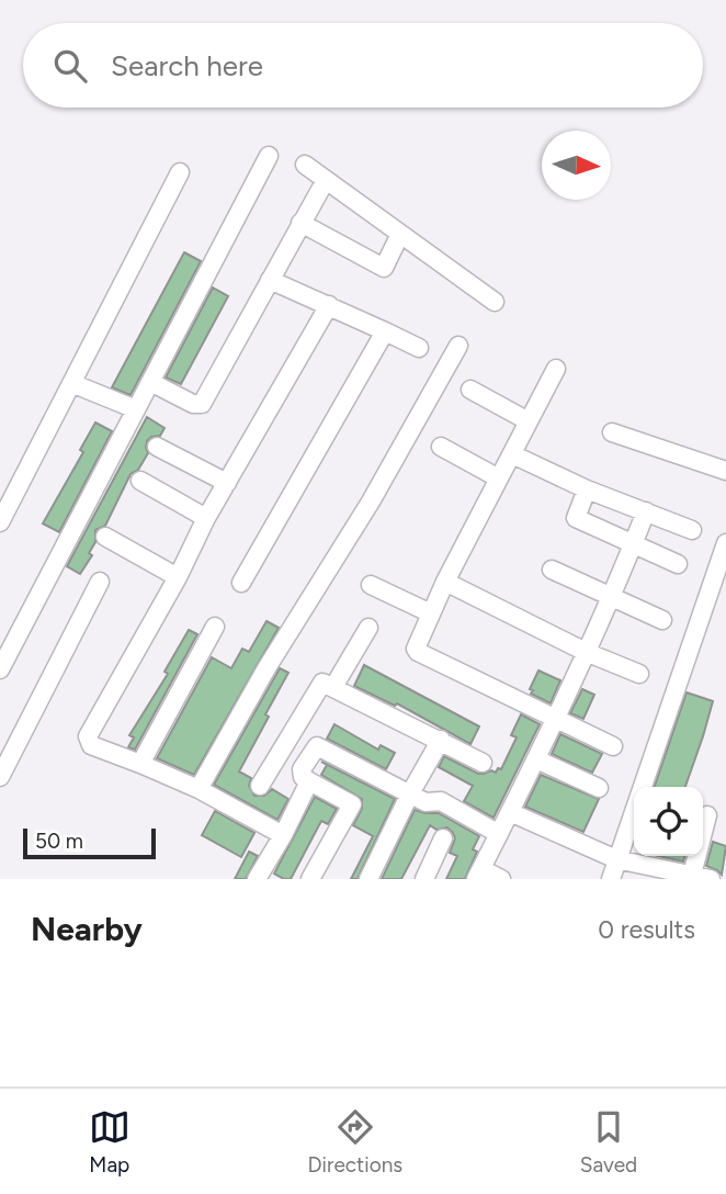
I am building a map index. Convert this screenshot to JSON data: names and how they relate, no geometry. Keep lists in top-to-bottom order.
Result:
{
  "scale_bar": "50 m",
  "north": "right",
  "page": {
    "search": "Search here",
    "scale": "50 m",
    "heading": ["Nearby", "0 results"],
    "nav": ["Map", "Directions", "Saved"]
  }
}
